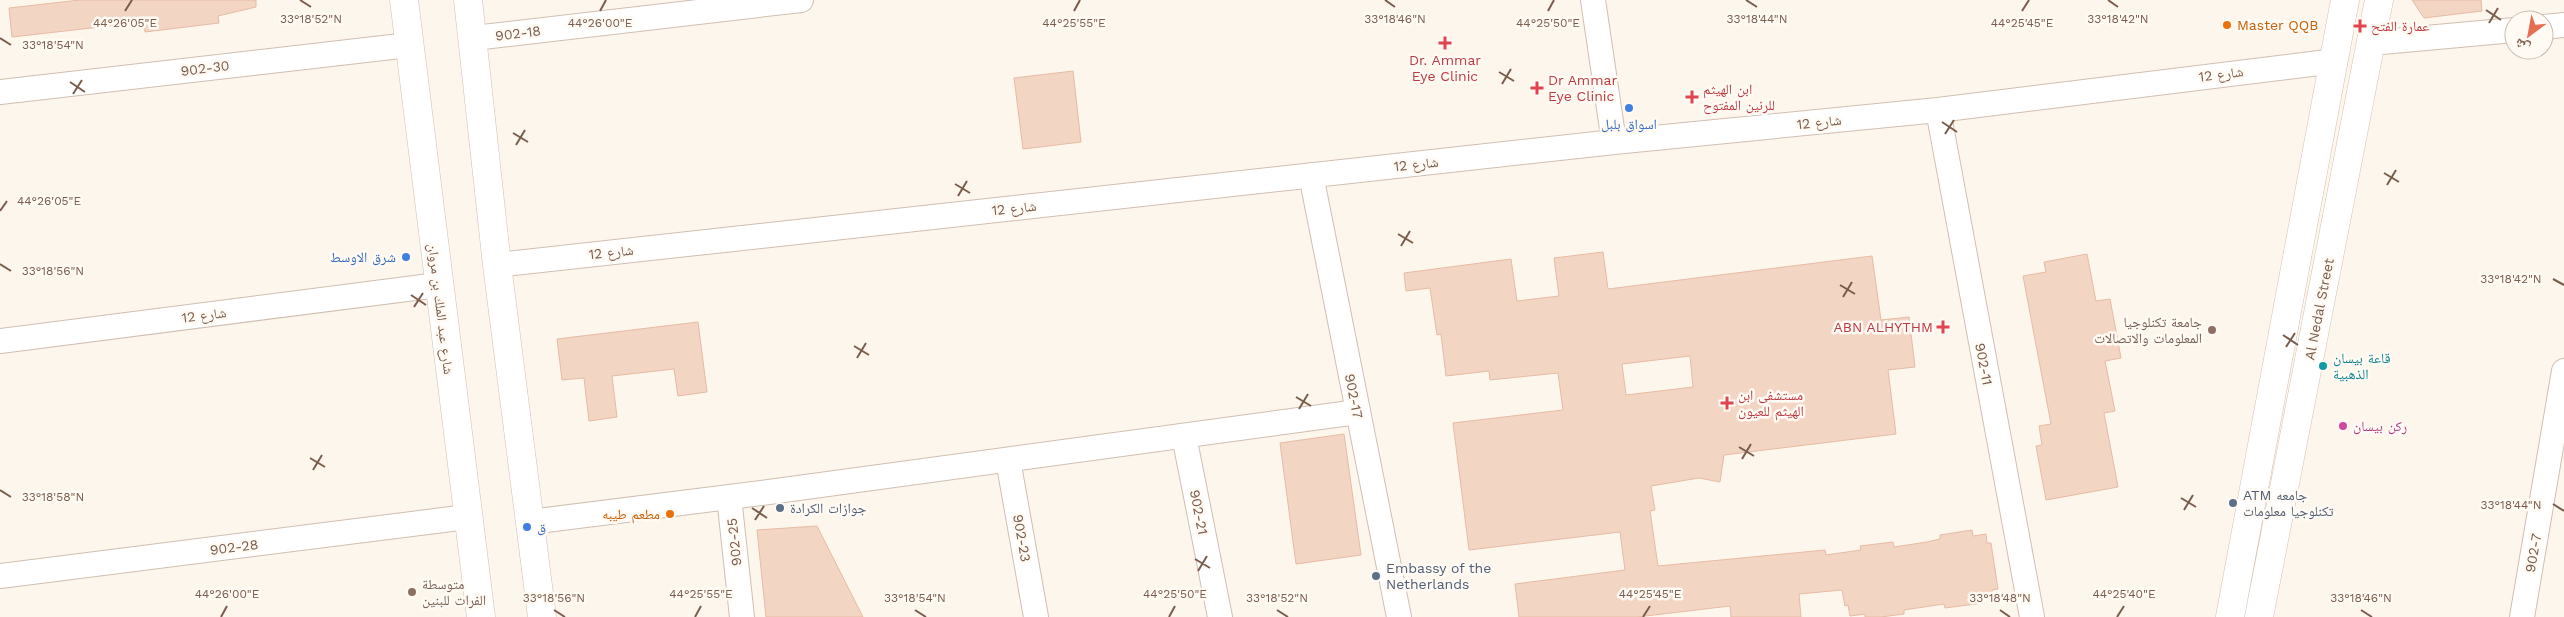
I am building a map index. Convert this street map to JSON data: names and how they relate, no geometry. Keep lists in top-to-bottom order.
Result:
{
  "streets": {
    "main road": ["شارع عبد الملك بن مروان", "Al Nedal Street"],
    "street": [
      "902-18",
      "902-30",
      "شارع 12",
      "902-11",
      "902-17",
      "902-21",
      "902-23",
      "902-25",
      "902-28",
      "902-7"
    ]
  },
  "crossings": [
    ["902-30", "شارع عبد الملك بن مروان"],
    ["شارع 12", "شارع عبد الملك بن مروان"],
    ["شارع 12", "902-11"],
    ["شارع 12", "902-17"],
    ["شارع عبد الملك بن مروان", "902-28"]
  ],
  "places": {
    "other": [
      "Master QQB",
      "اسواق بلبل",
      "شرق الاوسط",
      "جامعة تكنلوجيا المعلومات والاتصالات",
      "قاعة بيسان الذهبية",
      "ركن بيسان",
      "ATM جامعه تكنلوجيا معلومات",
      "جوازات الكرادة",
      "مطعم طيبه",
      "ق",
      "Embassy of the Netherlands",
      "متوسطة الفرات للبنين"
    ],
    "health": [
      "عمارة الفتح",
      "Dr. Ammar Eye Clinic",
      "Dr Ammar Eye Clinic",
      "ابن الهيثم للرنين المفتوح",
      "ABN ALHYTHM",
      "مستشفى ابن الهيثم للعيون"
    ]
  },
  "north": "bottom left",
  "coordinates": [
    "33°18'52\"N",
    "33°18'46\"N",
    "33°18'44\"N",
    "33°18'42\"N",
    "44°26'05\"E",
    "44°26'00\"E",
    "44°25'55\"E",
    "44°25'50\"E",
    "44°25'45\"E",
    "33°18'54\"N",
    "33°18'56\"N",
    "33°18'58\"N",
    "44°25'40\"E",
    "33°18'48\"N"
  ]
}
